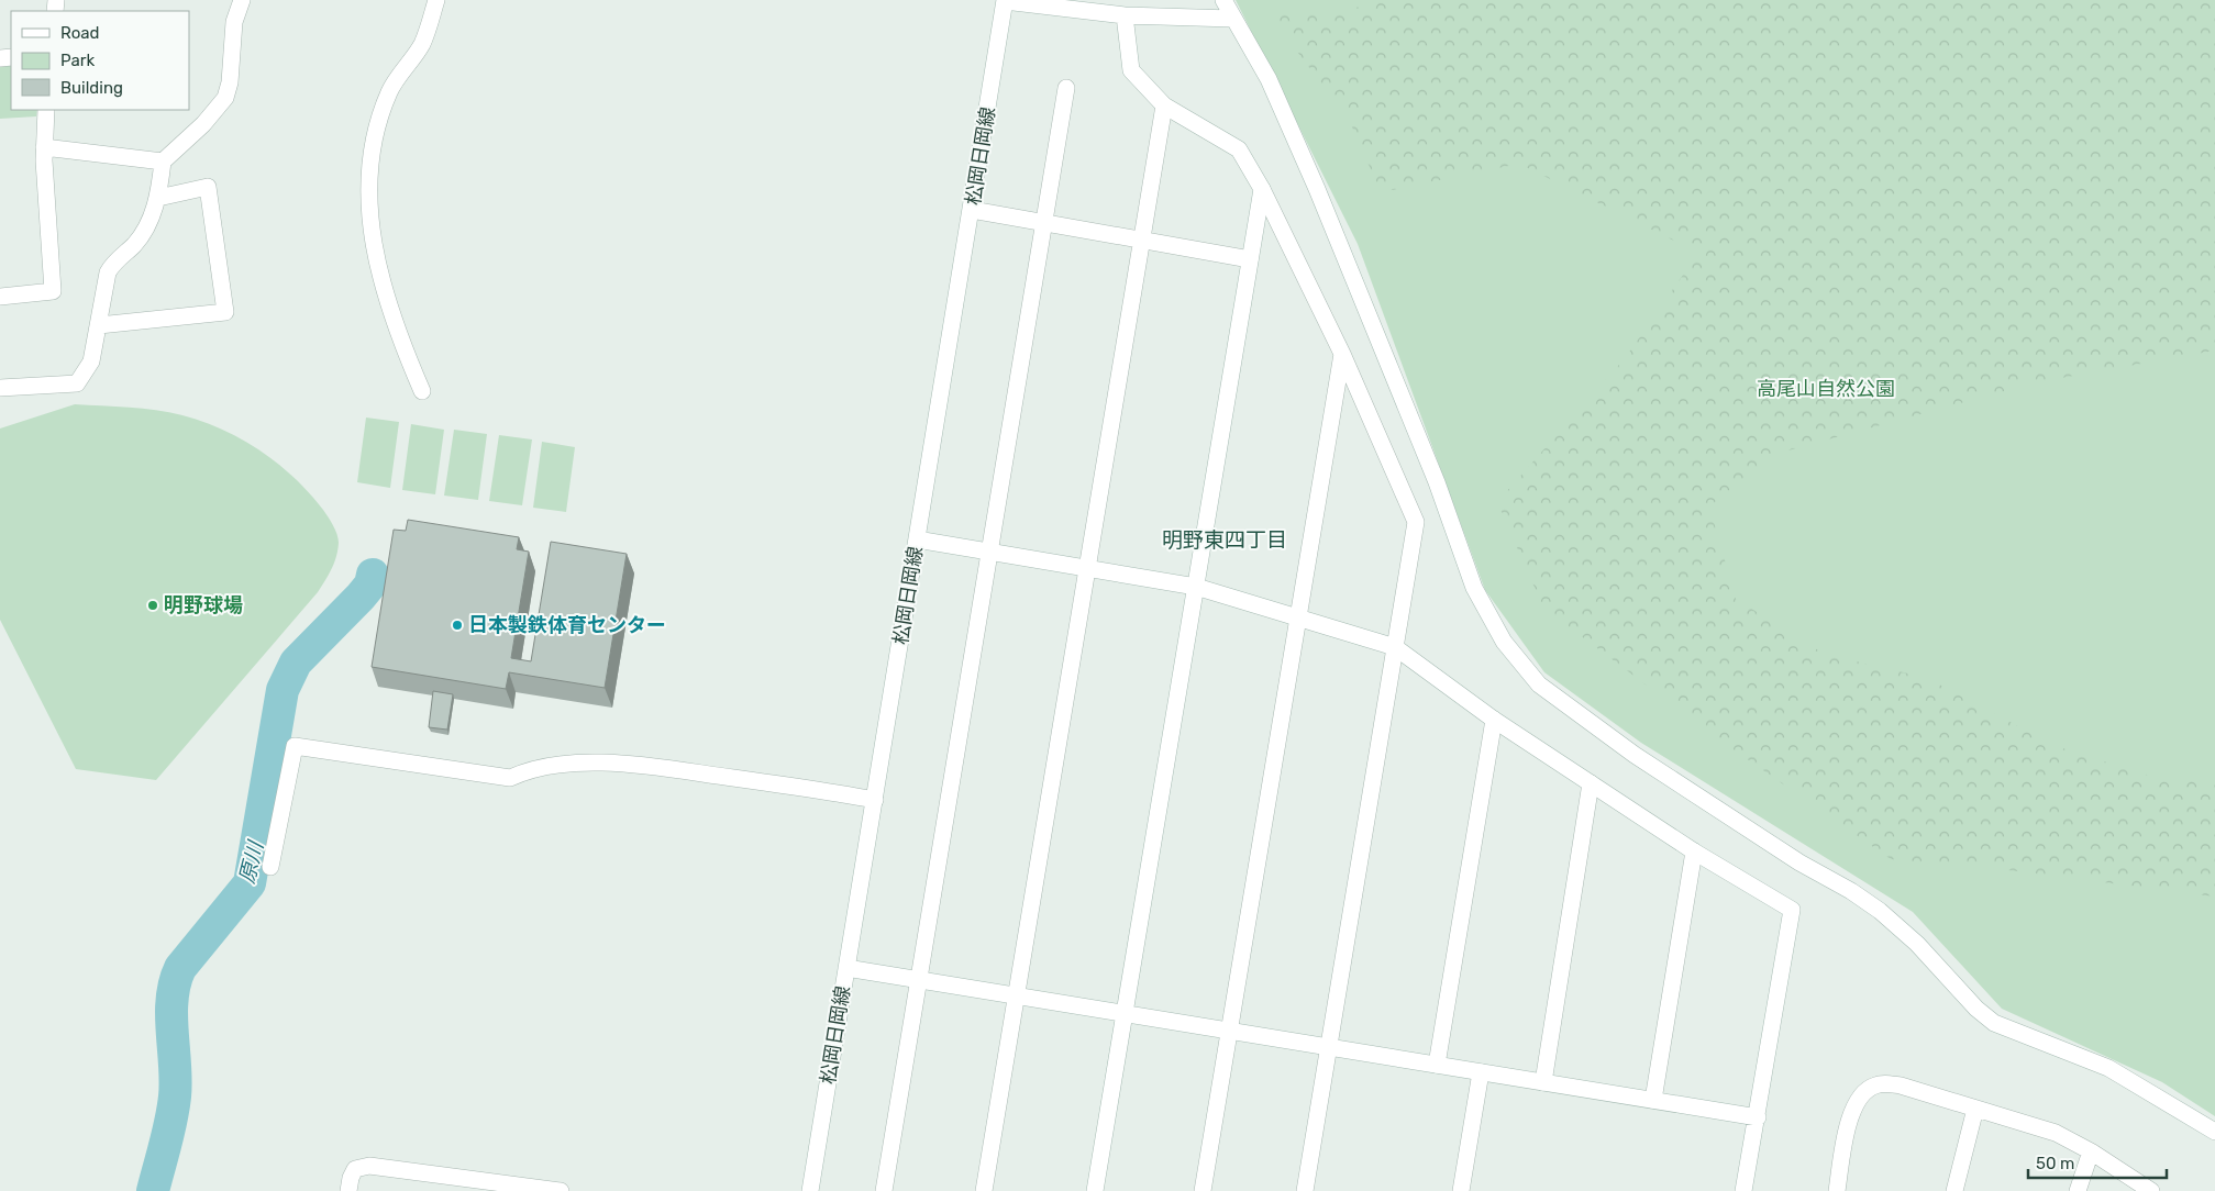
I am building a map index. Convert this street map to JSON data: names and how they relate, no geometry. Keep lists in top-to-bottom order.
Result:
{
  "streets": {
    "street": ["松岡日岡線"]
  },
  "districts": ["明野東四丁目"],
  "water": ["原川"],
  "parks": ["高尾山自然公園"],
  "places": ["明野球場", "日本製鉄体育センター"],
  "legend": ["Road", "Park", "Building"],
  "scale_bar": "50 m"
}
